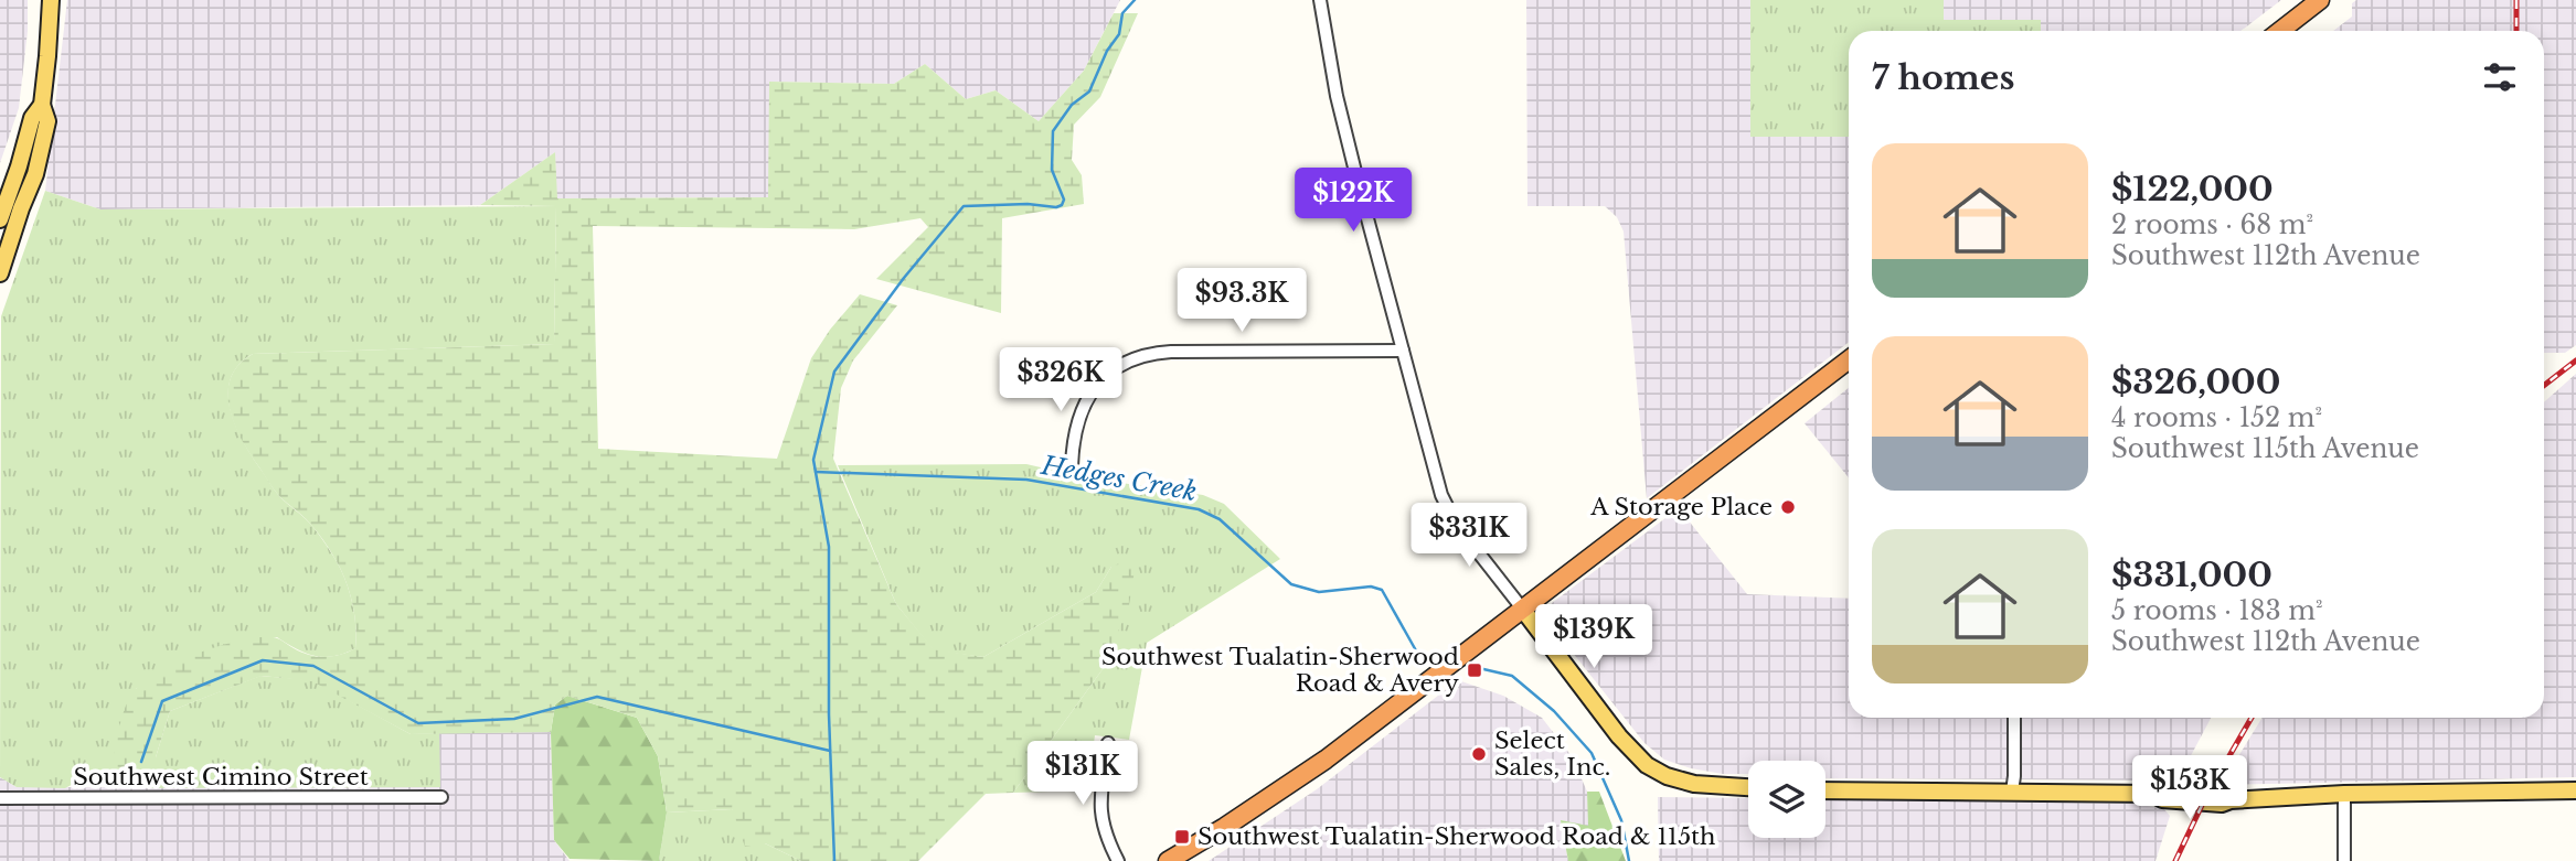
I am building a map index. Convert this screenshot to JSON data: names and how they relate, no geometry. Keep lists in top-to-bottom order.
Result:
{
  "streets": {
    "street": ["Southwest Cimino Street"]
  },
  "water": ["Hedges Creek"],
  "places": {
    "other": ["A Storage Place", "Select Sales, Inc."],
    "transit": ["Southwest Tualatin-Sherwood Road & Avery", "Southwest Tualatin-Sherwood Road & 115th"]
  },
  "page": {
    "heading": "7 homes",
    "list": [
      {
        "name": "$122,000",
        "note": "2 rooms · 68 m² · Southwest 112th Avenue"
      },
      {
        "name": "$326,000",
        "note": "4 rooms · 152 m² · Southwest 115th Avenue"
      },
      {
        "name": "$331,000",
        "note": "5 rooms · 183 m² · Southwest 112th Avenue"
      }
    ],
    "price": [
      "$122K",
      "$93.3K",
      "$326K",
      "$331K",
      "$139K",
      "$131K",
      "$153K"
    ]
  }
}
